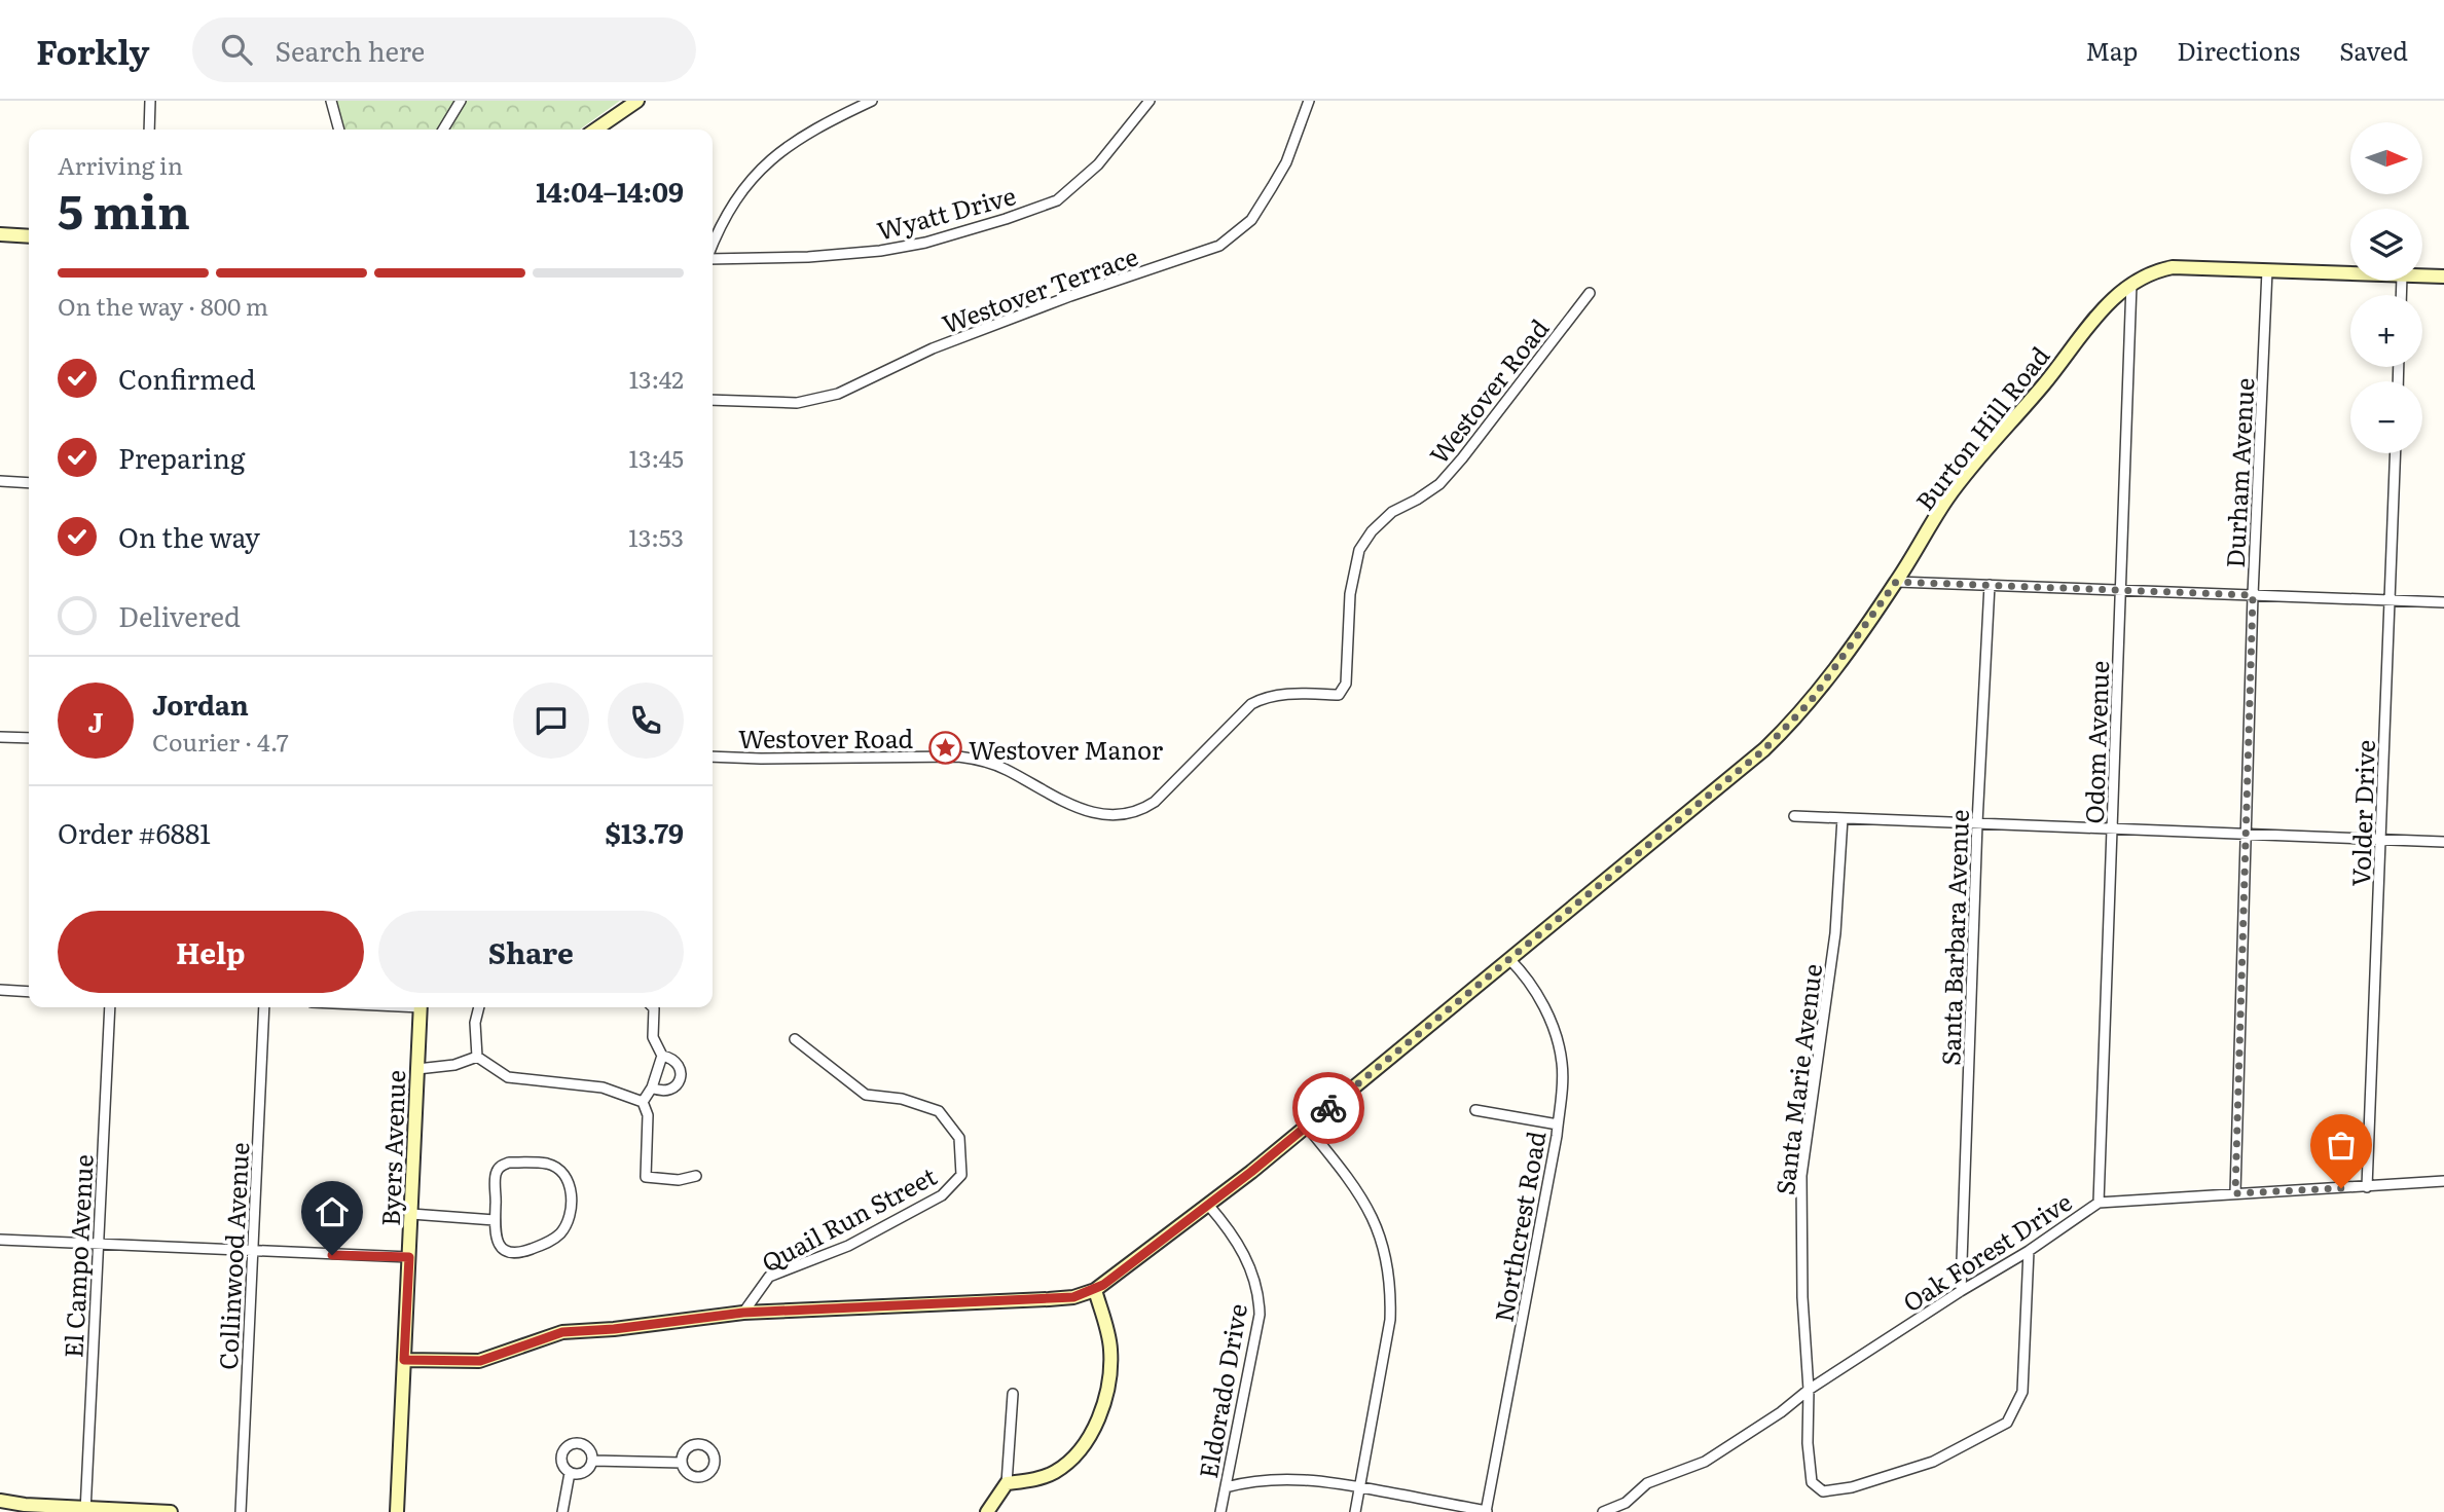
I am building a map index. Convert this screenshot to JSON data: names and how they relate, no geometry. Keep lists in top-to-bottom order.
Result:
{
  "streets": {
    "street": [
      "Wyatt Drive",
      "Westover Terrace",
      "Westover Road",
      "Burton Hill Road",
      "Durham Avenue",
      "Odom Avenue",
      "Volder Drive",
      "Santa Barbara Avenue",
      "Santa Marie Avenue",
      "Byers Avenue",
      "Quail Run Street",
      "Northcrest Road",
      "Oak Forest Drive",
      "El Campo Avenue",
      "Collinwood Avenue",
      "Eldorado Drive"
    ]
  },
  "crossings": [
    ["Burton Hill Road", "Durham Avenue"],
    ["Burton Hill Road", "Odom Avenue"],
    ["Burton Hill Road", "Byers Avenue"],
    ["Burton Hill Road", "Quail Run Street"],
    ["Burton Hill Road", "Northcrest Road"],
    ["Burton Hill Road", "Eldorado Drive"],
    ["Durham Avenue", "Oak Forest Drive"],
    ["Odom Avenue", "Oak Forest Drive"],
    ["Volder Drive", "Oak Forest Drive"],
    ["Santa Barbara Avenue", "Oak Forest Drive"],
    ["Santa Marie Avenue", "Oak Forest Drive"]
  ],
  "places": {
    "place": ["Westover Manor"]
  },
  "north": "right",
  "page": {
    "header": "Forkly",
    "search": "Search here",
    "nav": ["Map", "Directions", "Saved"],
    "map_buttons": ["+", "−"],
    "heading": ["5 min", "Arriving in", "14:04–14:09"],
    "panel": [
      "Jordan",
      "Courier · 4.7",
      "Order #6881",
      "$13.79"
    ],
    "bar": "On the way · 800 m",
    "list": [
      ["Confirmed", "13:42"],
      ["Preparing", "13:45"],
      ["On the way", "13:53"],
      "Delivered"
    ],
    "round": "J",
    "buttons": ["Help", "Share"]
  }
}
